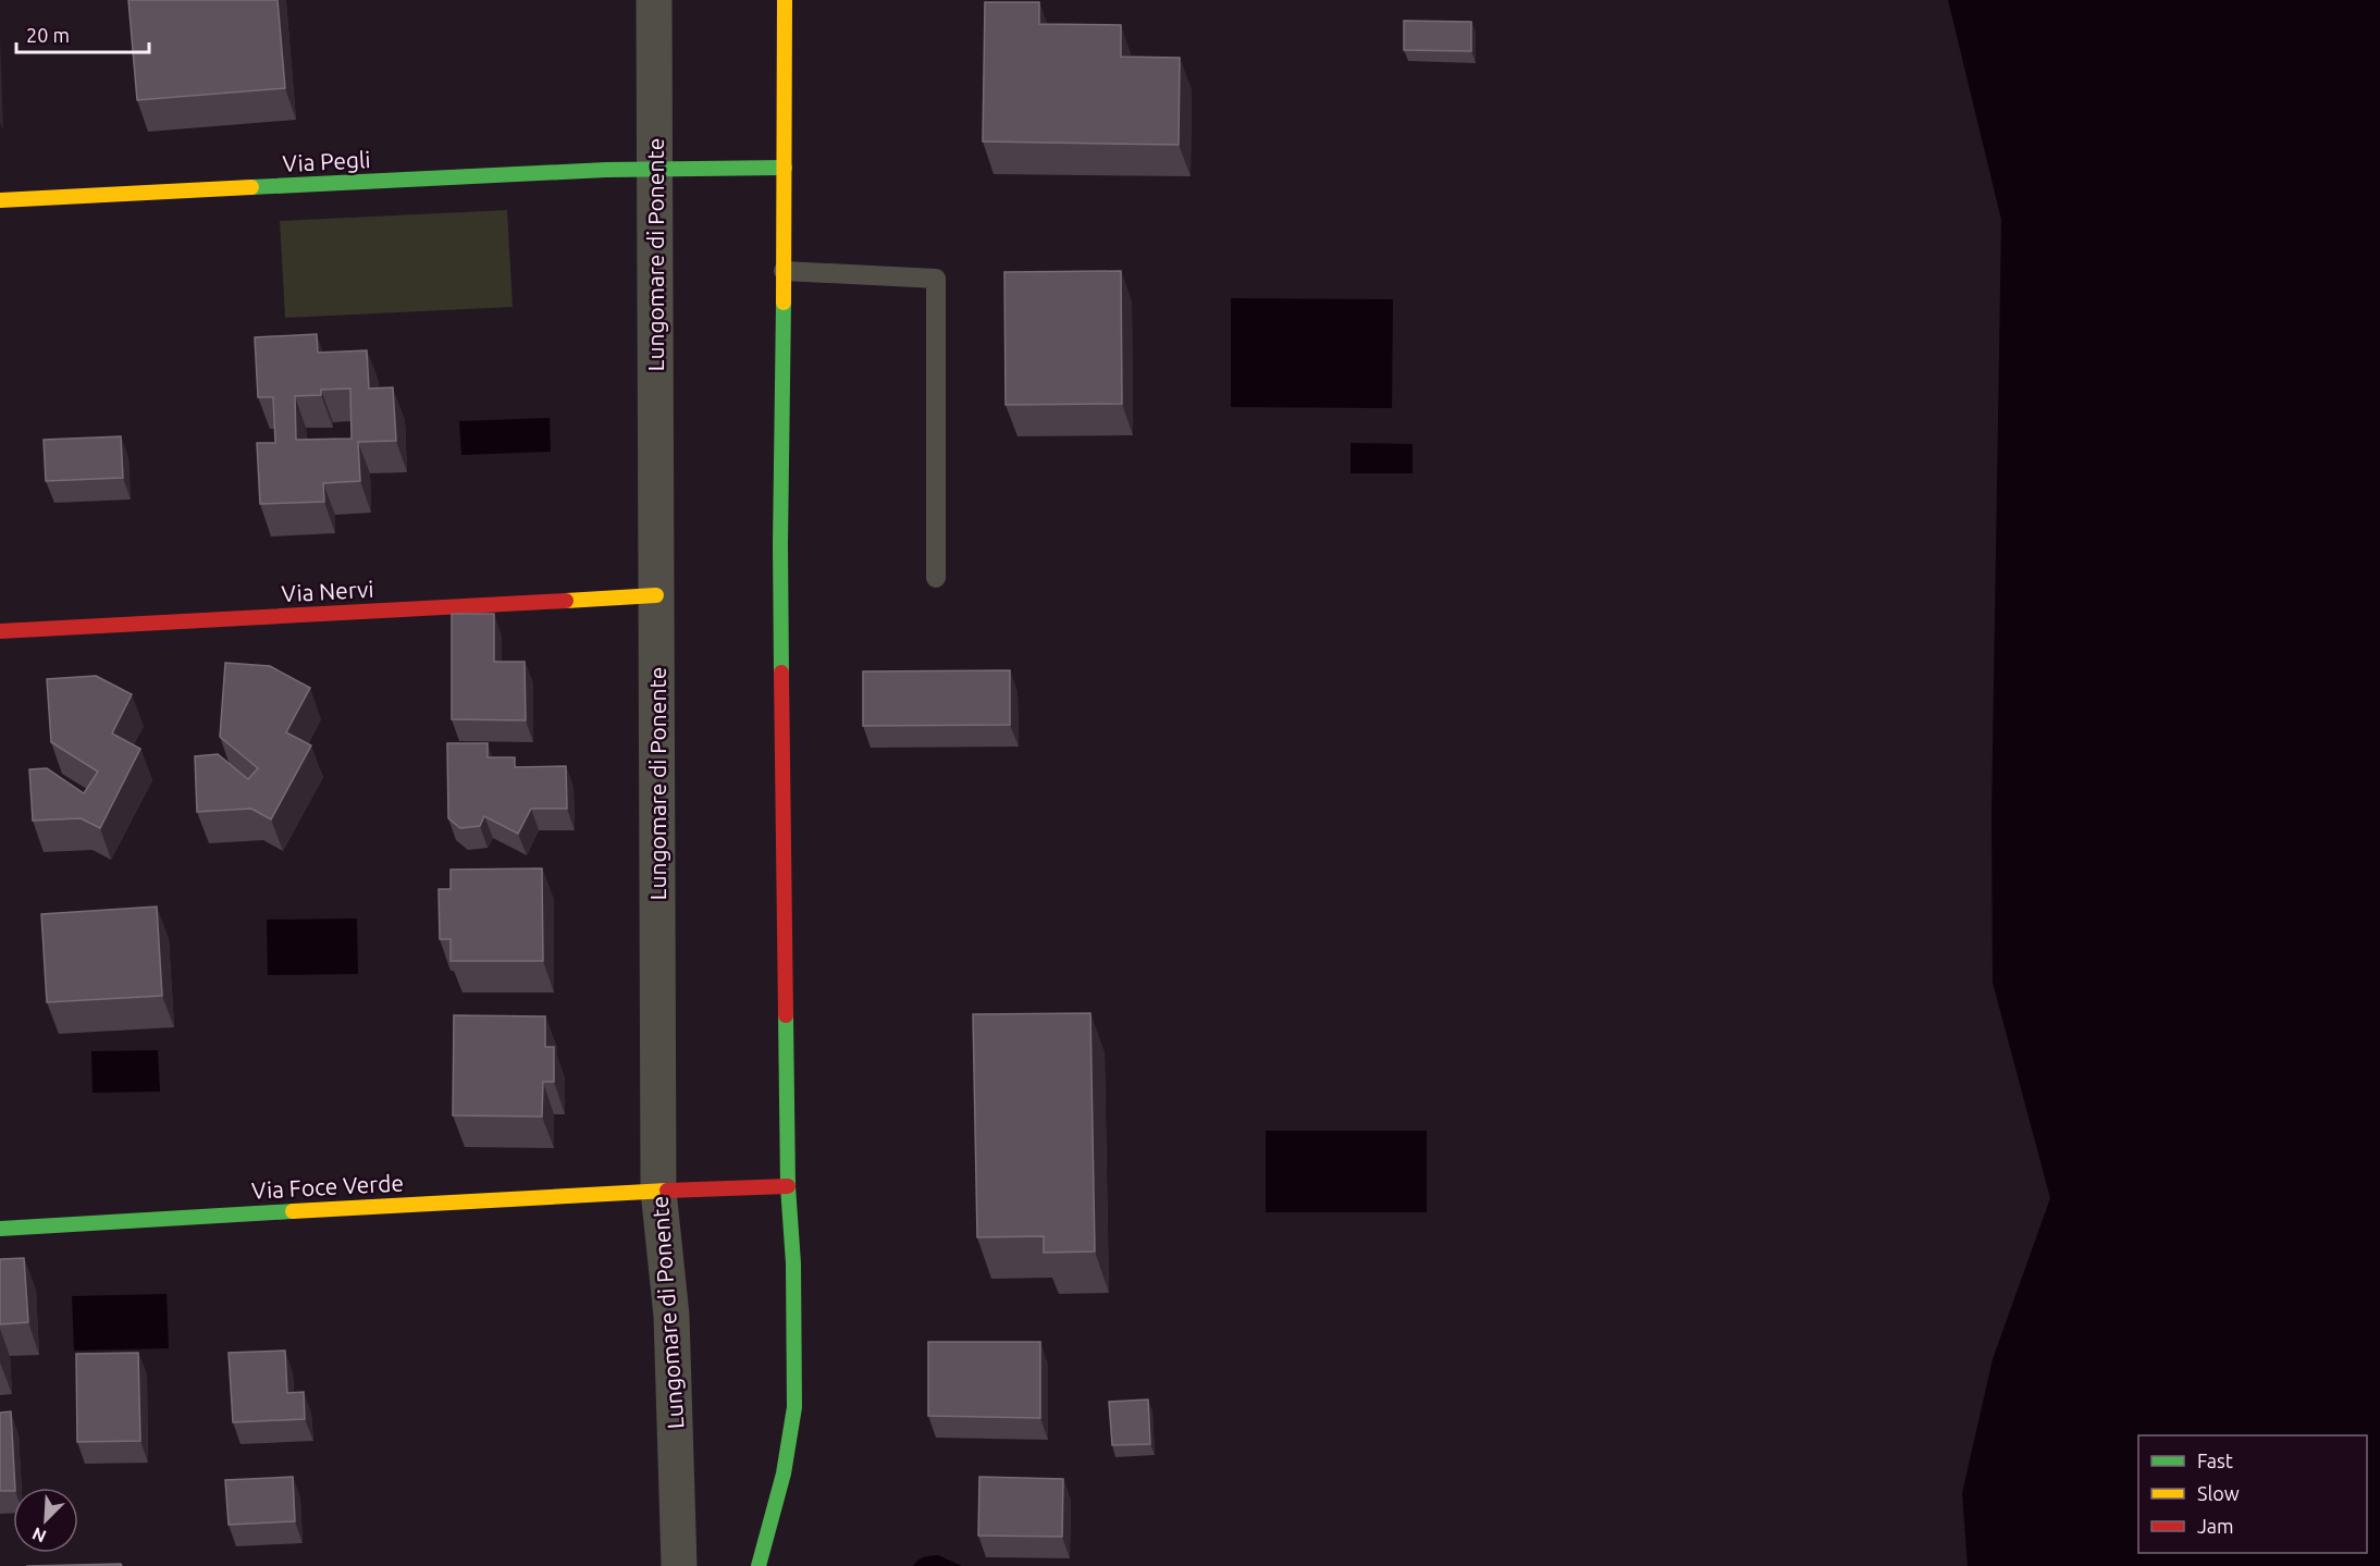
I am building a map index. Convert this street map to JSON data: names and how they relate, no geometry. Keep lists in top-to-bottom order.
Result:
{
  "streets": {
    "street": [
      "Via Pegli",
      "Lungomare di Ponente",
      "Via Nervi",
      "Via Foce Verde"
    ]
  },
  "crossings": [
    ["Via Pegli", "Lungomare di Ponente"],
    ["Lungomare di Ponente", "Via Nervi"],
    ["Lungomare di Ponente", "Via Foce Verde"]
  ],
  "legend": ["Fast", "Slow", "Jam"],
  "scale_bar": "20 m",
  "north": "bottom left"
}
